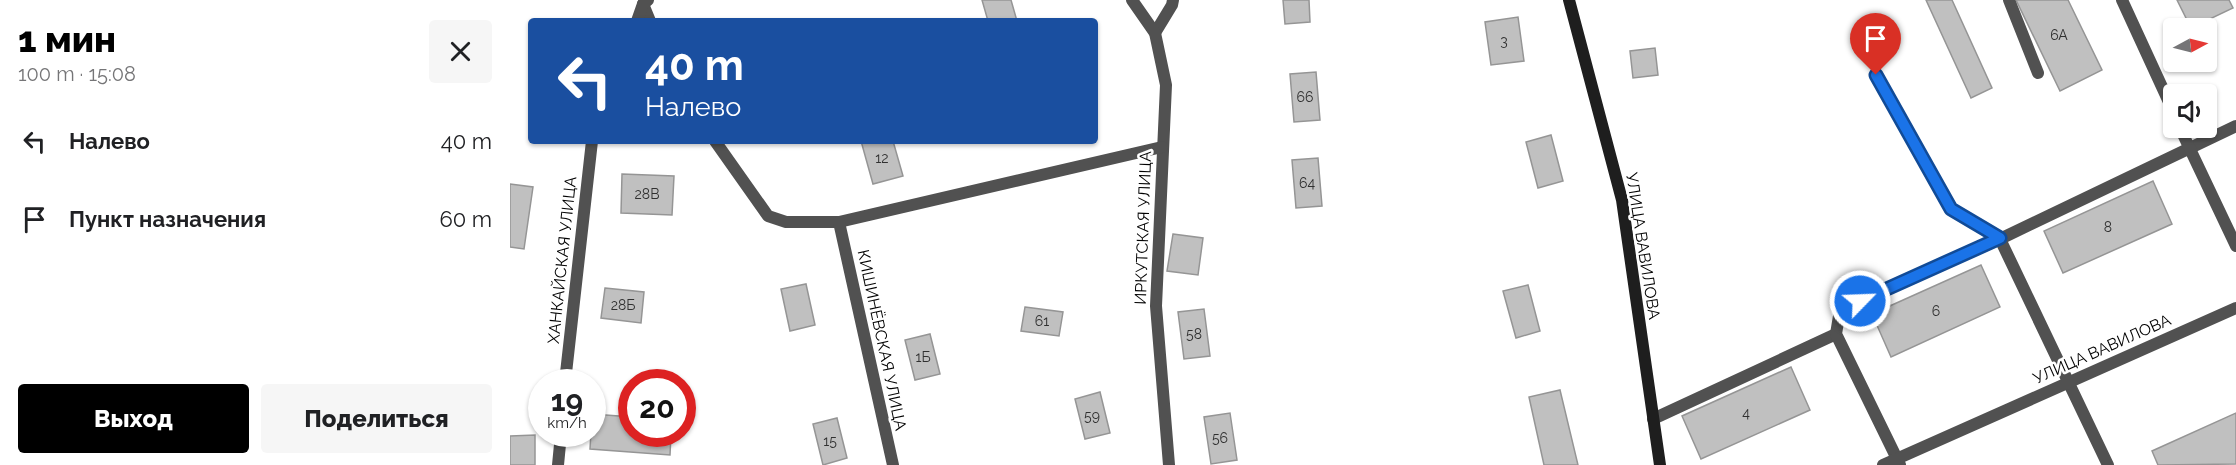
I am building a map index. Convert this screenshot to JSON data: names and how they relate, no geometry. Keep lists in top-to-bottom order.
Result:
{
  "streets": {
    "street": [
      "ИРКУТСКАЯ УЛИЦА",
      "УЛИЦА ВАВИЛОВА",
      "ХАНКАЙСКАЯ УЛИЦА",
      "КИШИНЁВСКАЯ УЛИЦА"
    ]
  },
  "house_numbers": [
    "6А",
    "3",
    "66",
    "12",
    "64",
    "28В",
    "8",
    "28Б",
    "6",
    "61",
    "58",
    "1Б",
    "4",
    "59",
    "56",
    "15"
  ],
  "north": "right",
  "page": {
    "heading": ["1 мин", "100 m · 15:08"],
    "turn": ["40 m", "Налево"],
    "list": [
      {
        "name": "Налево",
        "value": "40 m"
      },
      {
        "name": "Пункт назначения",
        "value": "60 m"
      }
    ],
    "speed": "19 km/h",
    "limit": "20",
    "buttons": ["Выход", "Поделиться"]
  }
}
